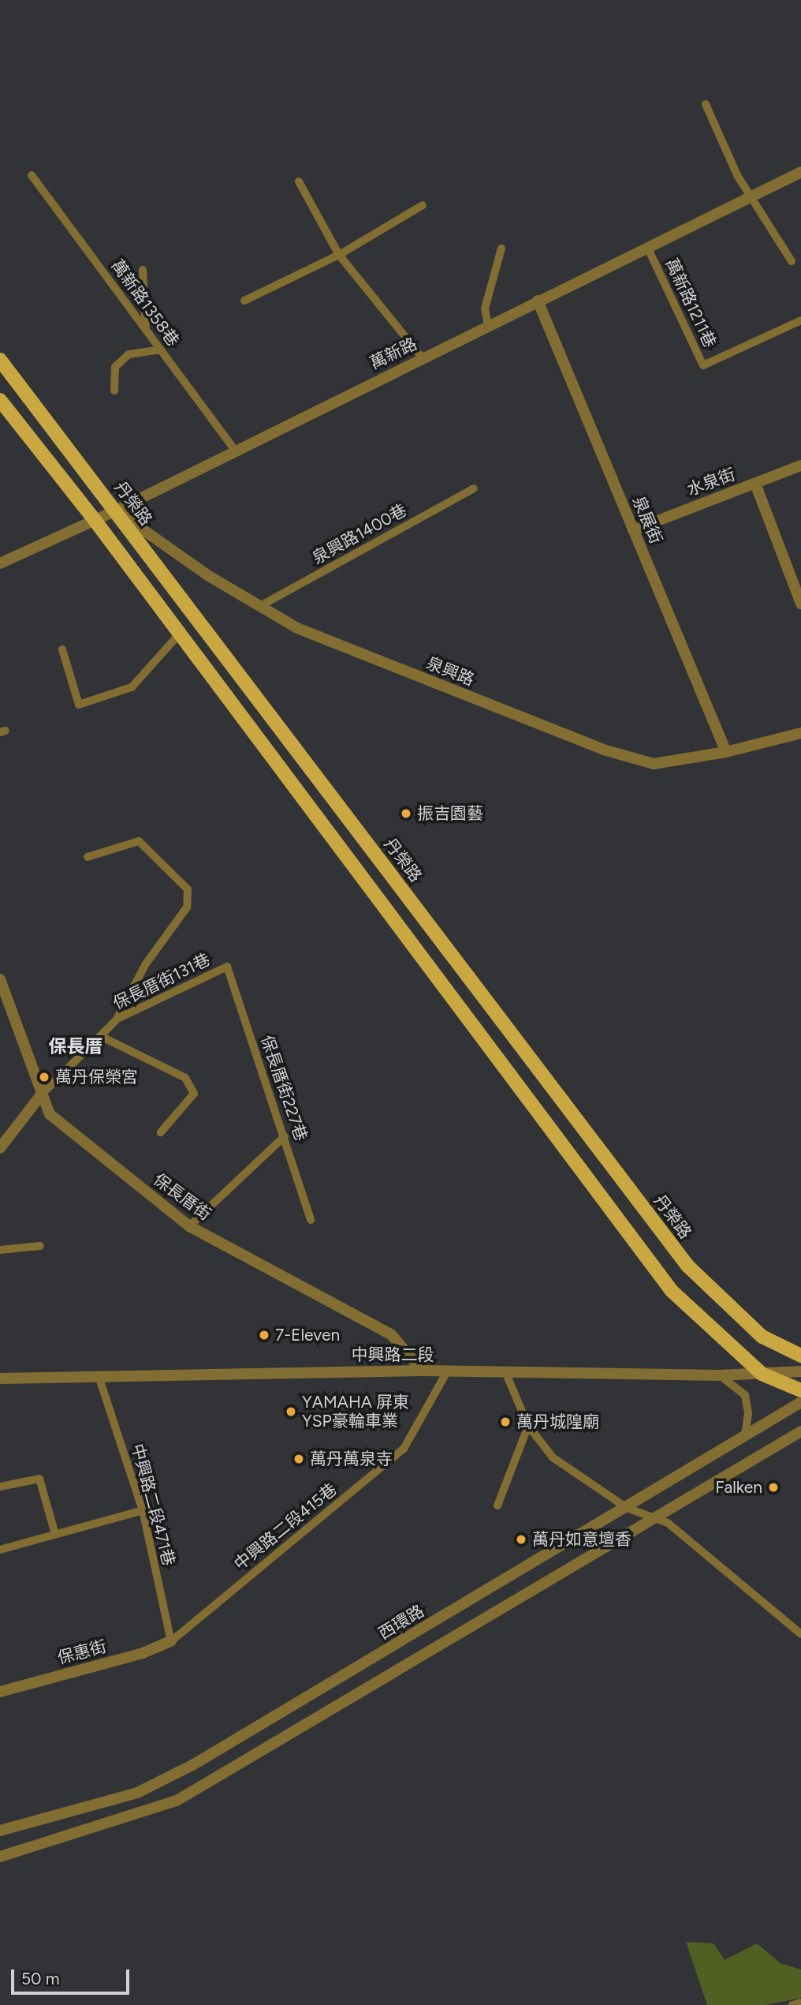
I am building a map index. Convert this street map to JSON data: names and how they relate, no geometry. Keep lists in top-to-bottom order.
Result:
{
  "streets": {
    "main road": ["丹榮路", "中興路二段"],
    "street": [
      "萬新路",
      "水泉街",
      "泉展街",
      "泉興路",
      "保長厝街",
      "西環路",
      "保惠街"
    ],
    "lane": [
      "萬新路1358巷",
      "萬新路1211巷",
      "泉興路1400巷",
      "保長厝街131巷",
      "保長厝街227巷",
      "中興路二段471巷",
      "中興路二段415巷"
    ]
  },
  "crossings": [
    ["萬新路1358巷", "萬新路"],
    ["萬新路1211巷", "萬新路"],
    ["萬新路", "丹榮路"],
    ["萬新路", "泉展街"],
    ["萬新路", "泉興路"],
    ["水泉街", "泉展街"],
    ["丹榮路", "泉興路"],
    ["泉展街", "泉興路"],
    ["泉興路1400巷", "泉興路"],
    ["保長厝街131巷", "保長厝街227巷"],
    ["保長厝街131巷", "保長厝街"],
    ["保長厝街", "中興路二段"],
    ["中興路二段", "中興路二段471巷"],
    ["中興路二段", "中興路二段415巷"],
    ["中興路二段471巷", "中興路二段415巷"],
    ["中興路二段471巷", "保惠街"],
    ["中興路二段415巷", "保惠街"]
  ],
  "districts": ["保長厝"],
  "places": [
    "振吉園藝",
    "萬丹保榮宮",
    "7-Eleven",
    "YAMAHA 屏東 YSP豪輪車業",
    "萬丹城隍廟",
    "萬丹萬泉寺",
    "Falken",
    "萬丹如意壇香"
  ],
  "scale_bar": "50 m"
}
